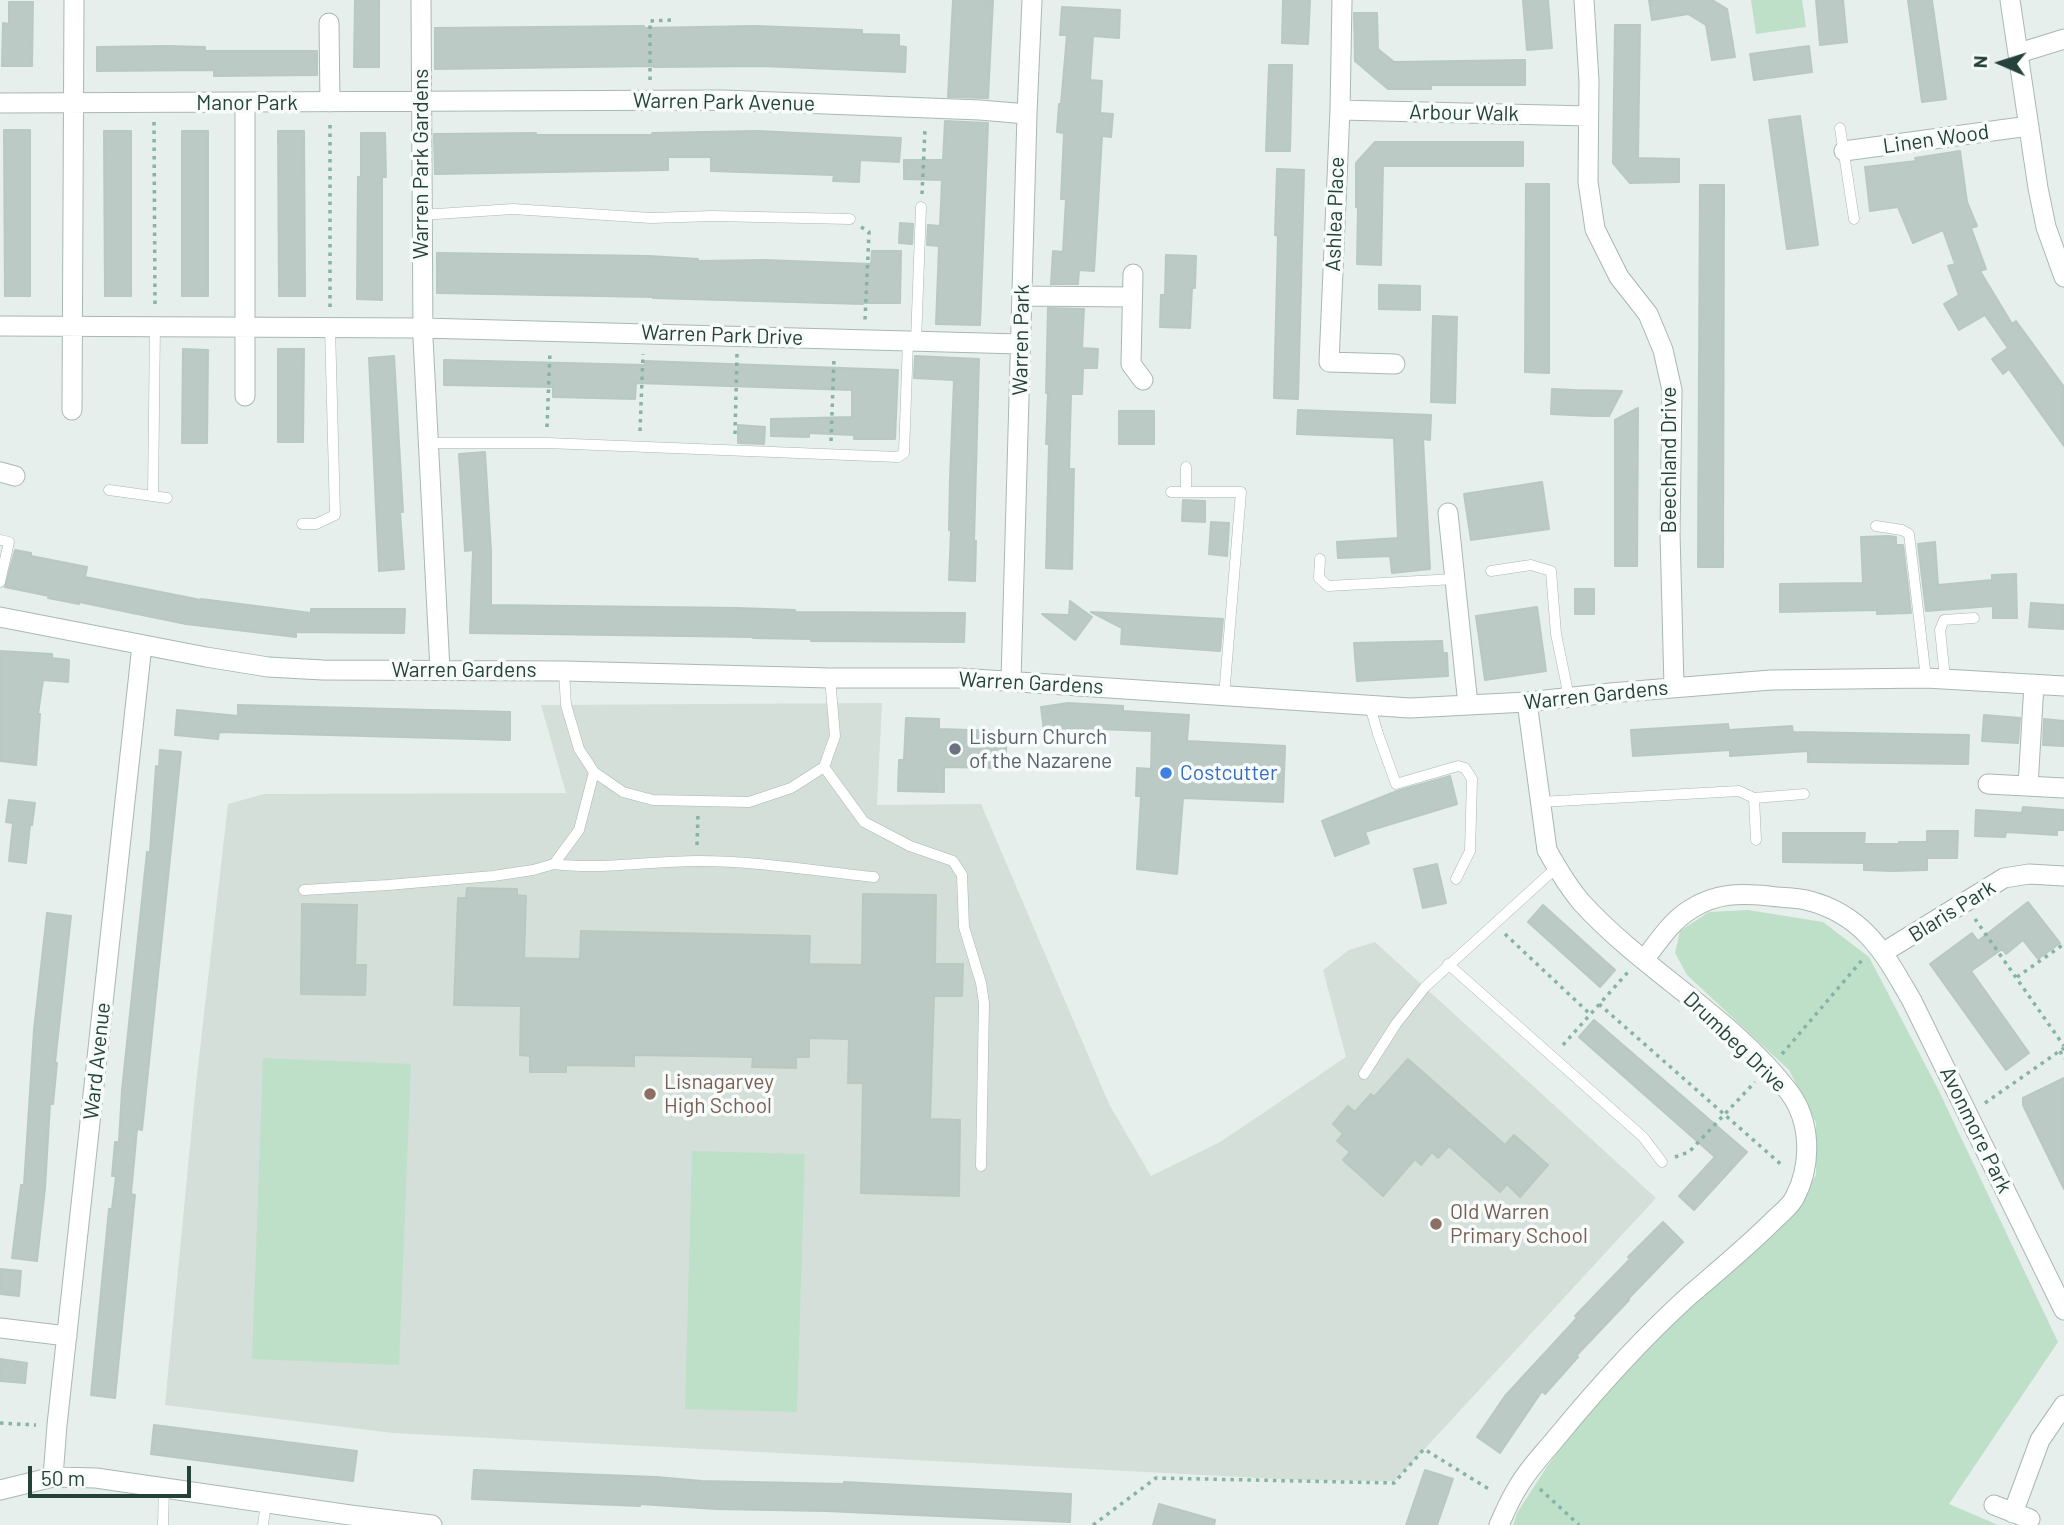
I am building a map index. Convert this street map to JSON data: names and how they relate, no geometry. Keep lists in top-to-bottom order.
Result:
{
  "streets": {
    "street": [
      "Warren Park Avenue",
      "Manor Park",
      "Arbour Walk",
      "Linen Wood",
      "Warren Park Gardens",
      "Ashlea Place",
      "Warren Park Drive",
      "Warren Park",
      "Beechland Drive",
      "Warren Gardens",
      "Blaris Park",
      "Drumbeg Drive",
      "Ward Avenue",
      "Avonmore Park"
    ]
  },
  "crossings": [
    ["Warren Park Avenue", "Manor Park"],
    ["Warren Park Avenue", "Warren Park Gardens"],
    ["Warren Park Avenue", "Warren Park"],
    ["Manor Park", "Warren Park Gardens"],
    ["Arbour Walk", "Ashlea Place"],
    ["Arbour Walk", "Beechland Drive"],
    ["Warren Park Gardens", "Warren Park Drive"],
    ["Warren Park Gardens", "Warren Gardens"],
    ["Warren Park Drive", "Warren Park"],
    ["Warren Park", "Warren Gardens"],
    ["Beechland Drive", "Warren Gardens"],
    ["Warren Gardens", "Drumbeg Drive"],
    ["Warren Gardens", "Ward Avenue"],
    ["Blaris Park", "Avonmore Park"],
    ["Drumbeg Drive", "Avonmore Park"]
  ],
  "places": [
    "Lisburn Church of the Nazarene",
    "Costcutter",
    "Lisnagarvey High School",
    "Old Warren Primary School"
  ],
  "scale_bar": "50 m",
  "north": "left"
}
